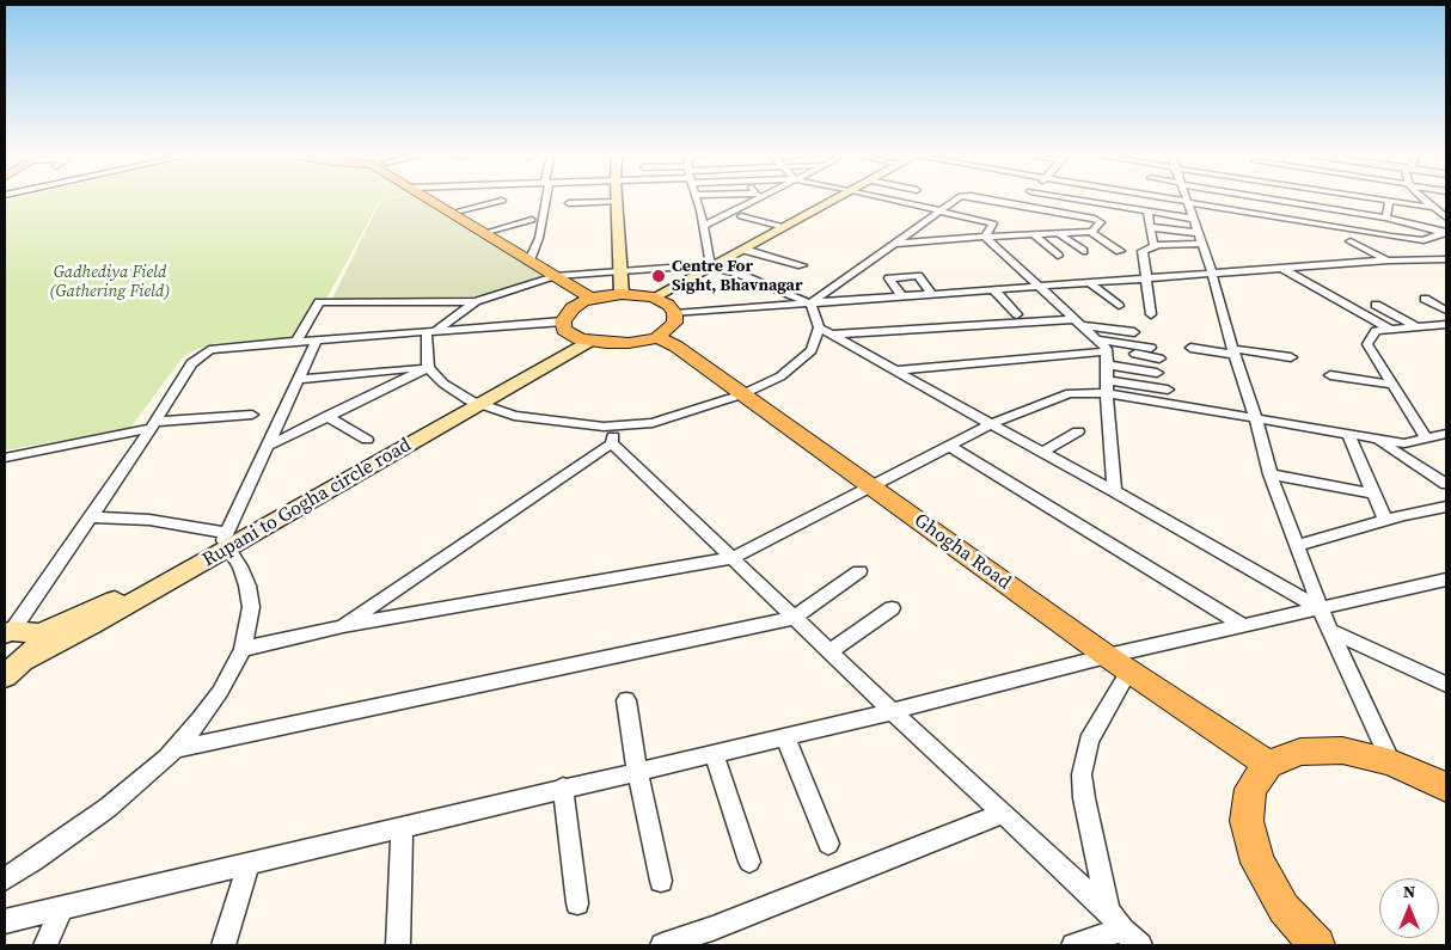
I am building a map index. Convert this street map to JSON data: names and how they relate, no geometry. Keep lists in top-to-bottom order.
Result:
{
  "streets": {
    "main road": ["Rupani to Gogha circle road", "Ghogha Road"]
  },
  "parks": ["Gadhediya Field (Gathering Field)"],
  "places": ["Centre For Sight, Bhavnagar"],
  "north": "top"
}
